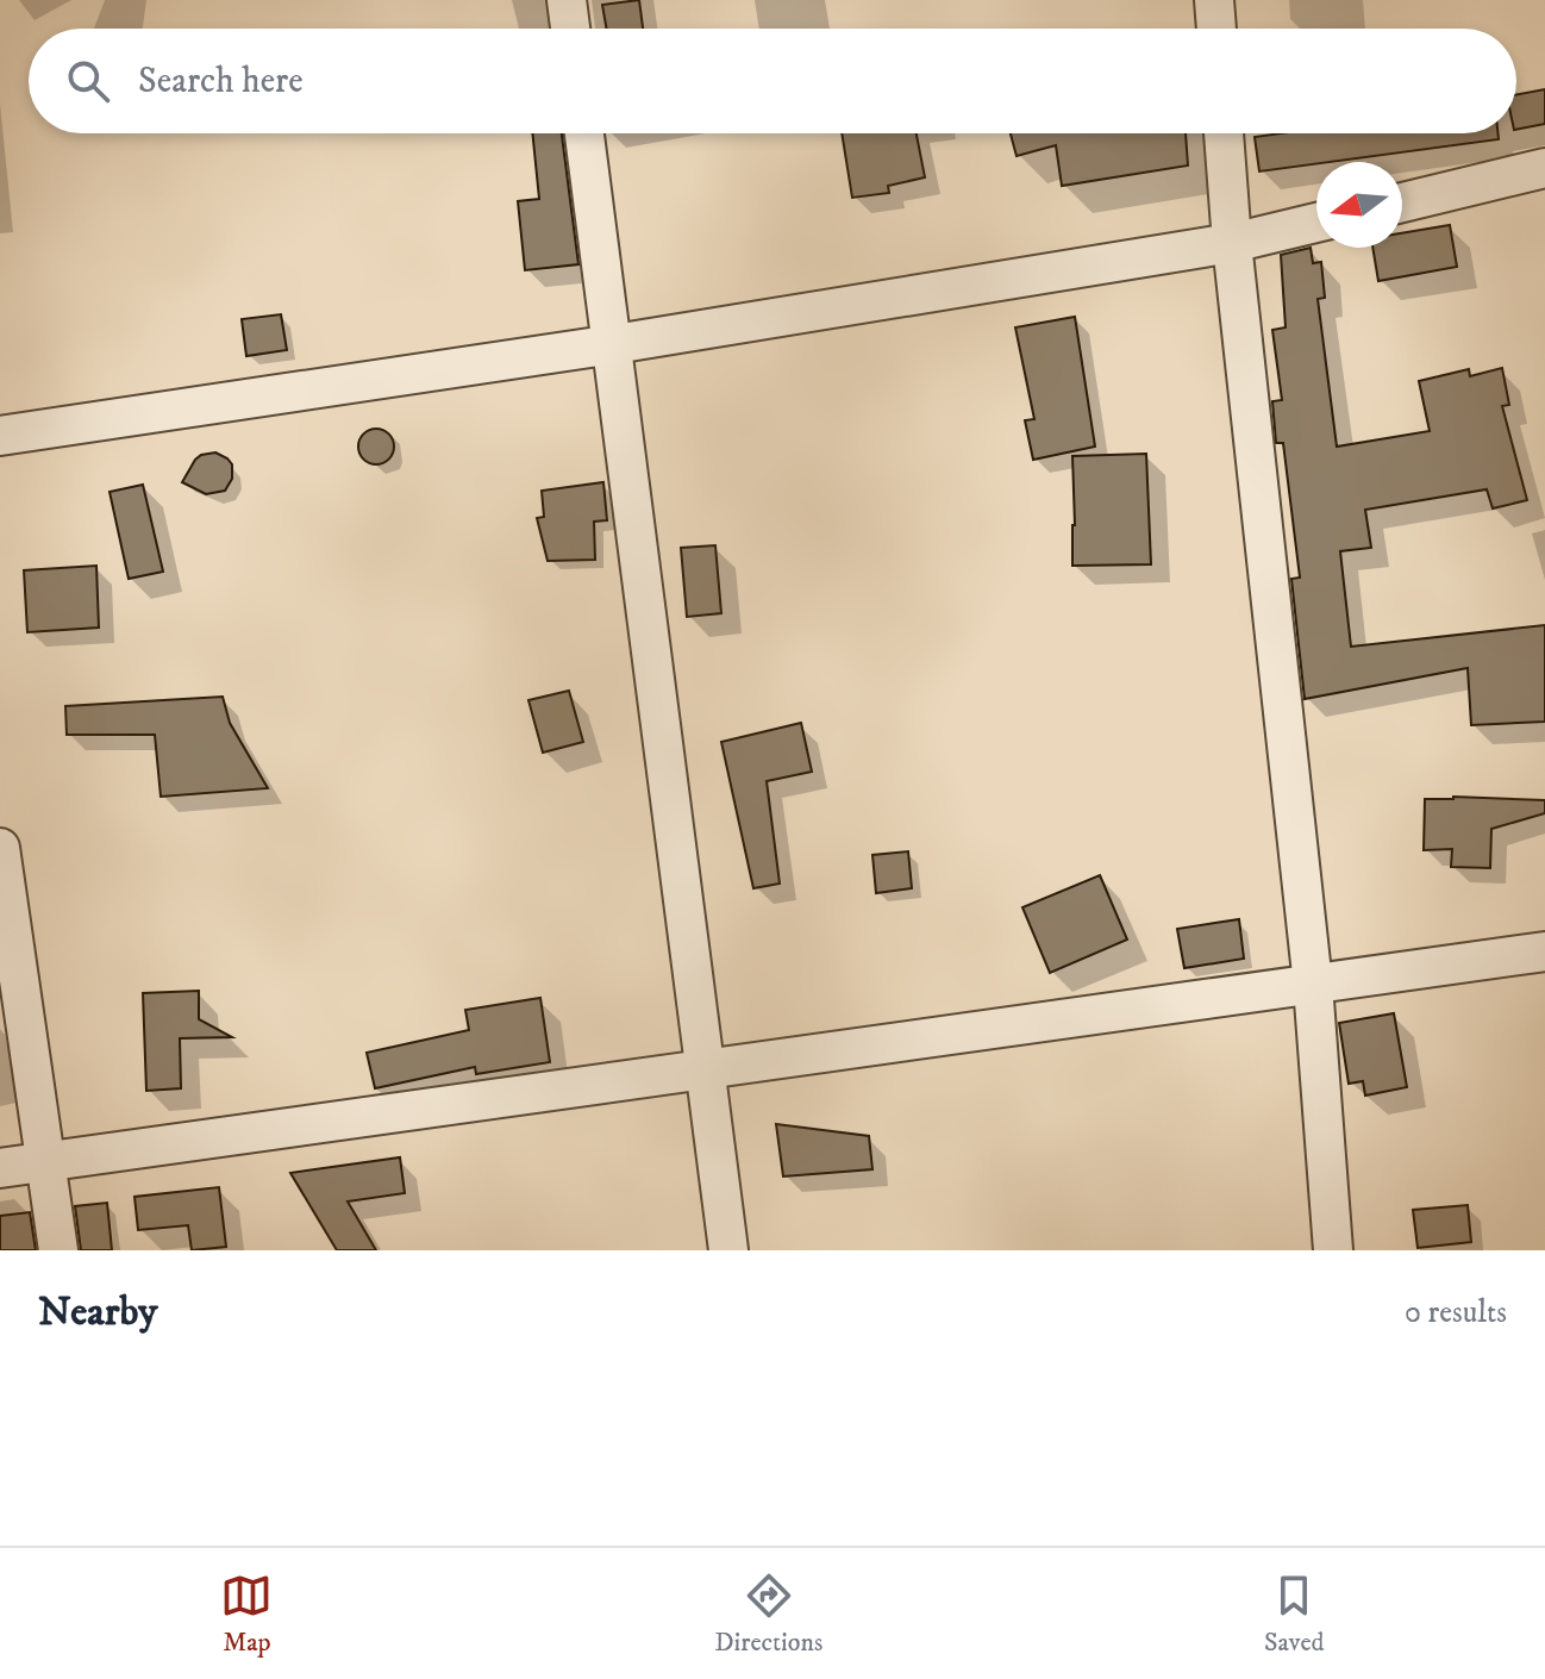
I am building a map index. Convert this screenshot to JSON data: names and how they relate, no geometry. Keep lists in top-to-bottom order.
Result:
{
  "north": "left",
  "page": {
    "search": "Search here",
    "heading": ["Nearby", "0 results"],
    "nav": ["Map", "Directions", "Saved"]
  }
}
